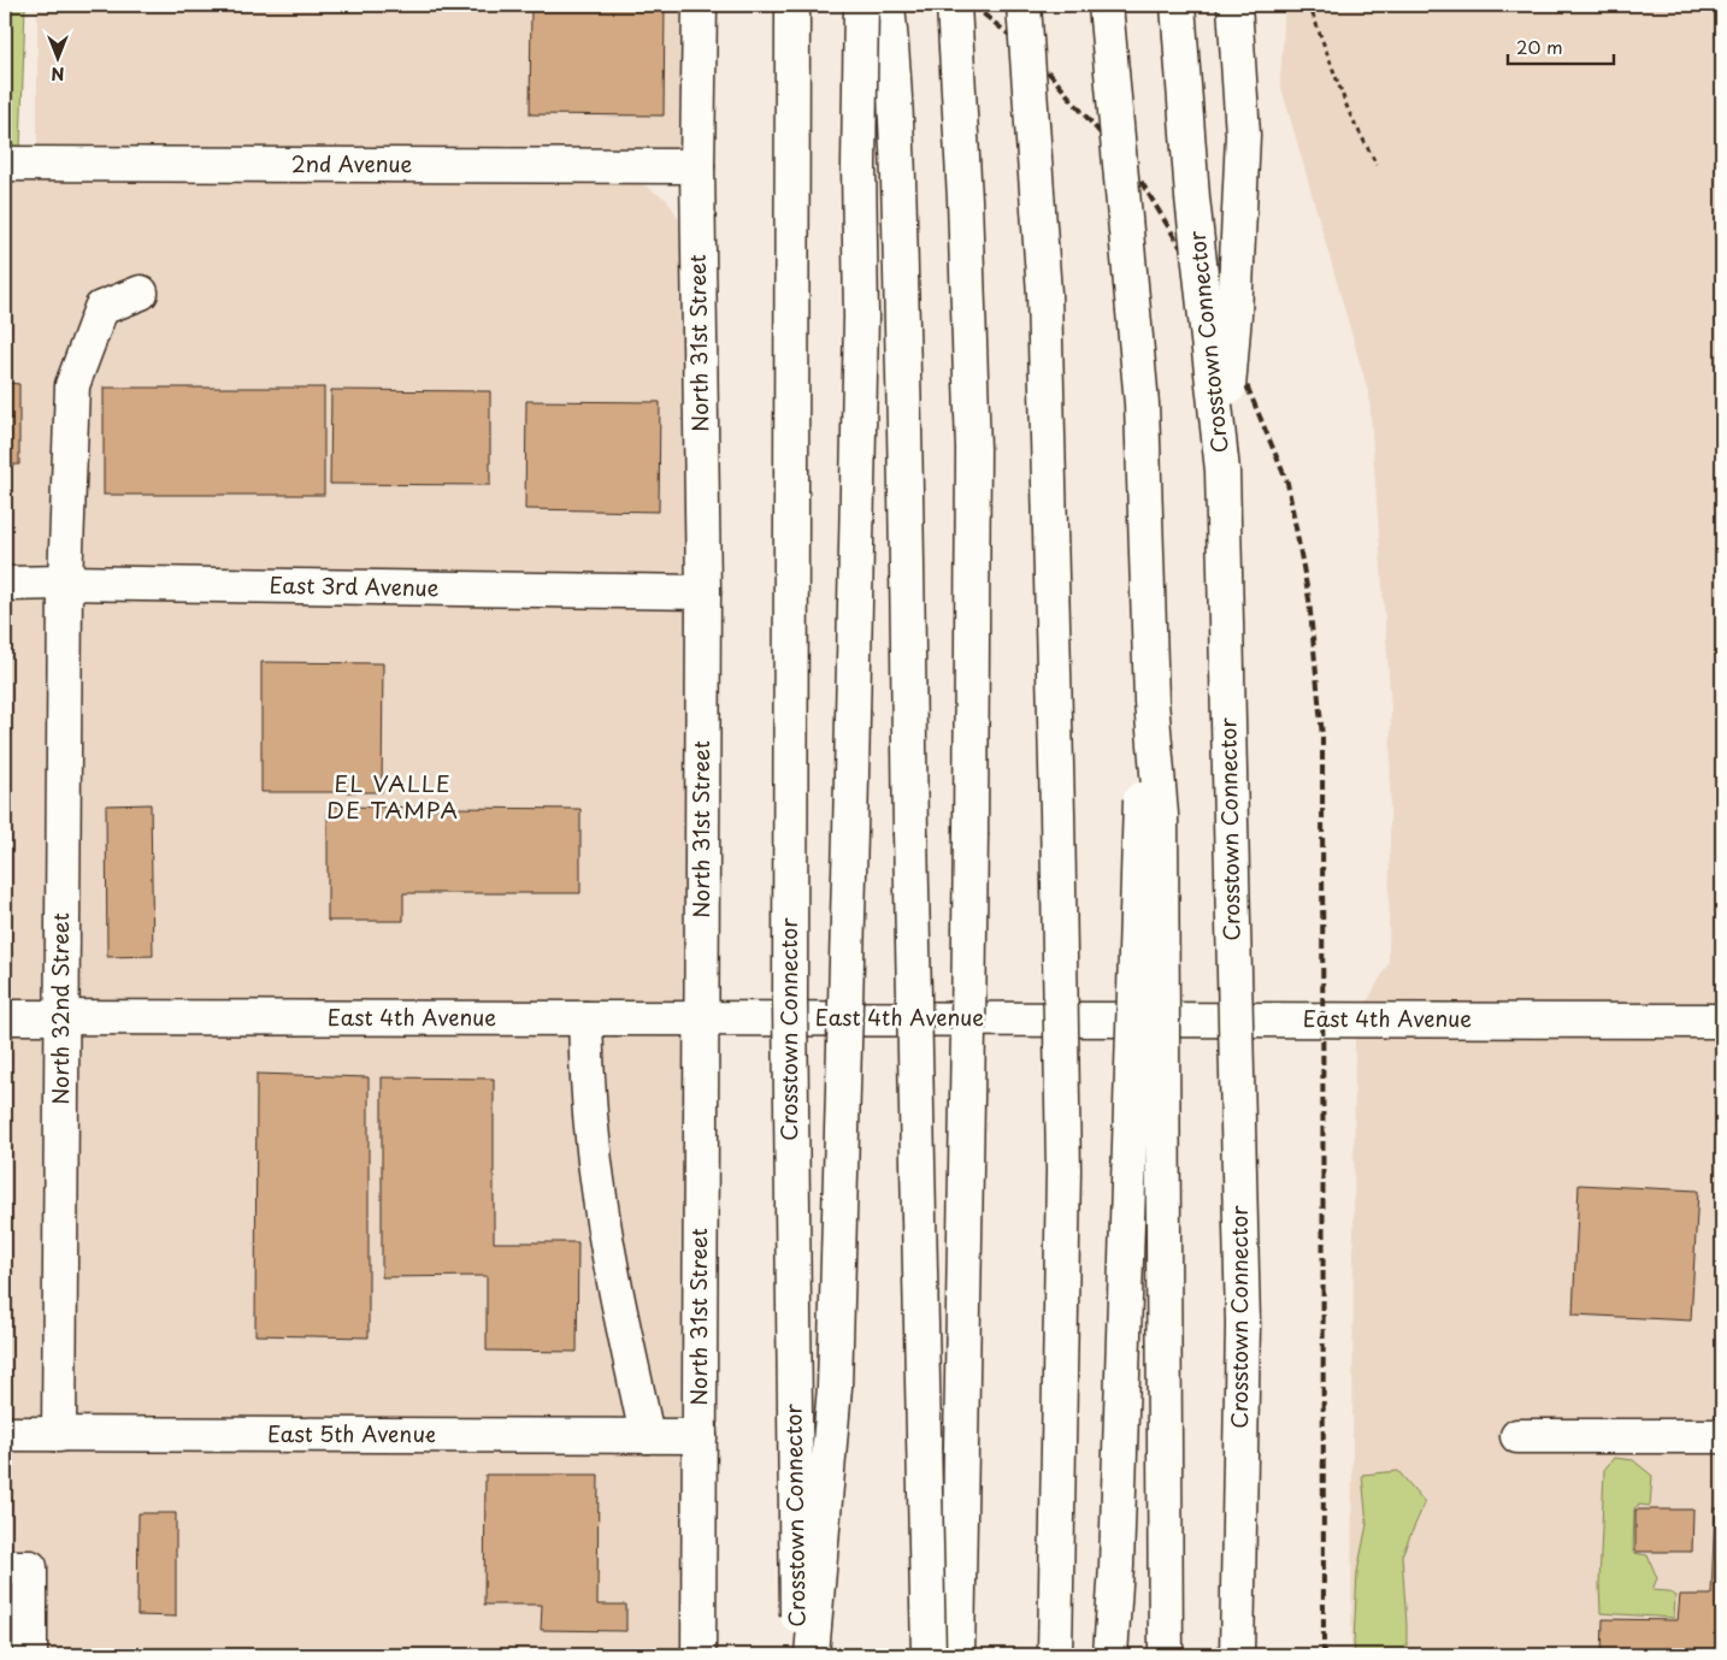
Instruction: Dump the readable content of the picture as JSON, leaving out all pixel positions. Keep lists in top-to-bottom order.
{
  "streets": {
    "main road": [
      "2nd Avenue",
      "Crosstown Connector",
      "North 31st Street",
      "East 3rd Avenue",
      "North 32nd Street",
      "East 4th Avenue",
      "East 5th Avenue"
    ]
  },
  "crossings": [
    ["2nd Avenue", "North 31st Street"],
    ["North 31st Street", "East 3rd Avenue"],
    ["North 31st Street", "East 4th Avenue"],
    ["North 31st Street", "East 5th Avenue"],
    ["East 3rd Avenue", "North 32nd Street"],
    ["North 32nd Street", "East 4th Avenue"],
    ["North 32nd Street", "East 5th Avenue"]
  ],
  "districts": ["EL VALLE DE TAMPA"],
  "scale_bar": "20 m",
  "north": "bottom"
}
